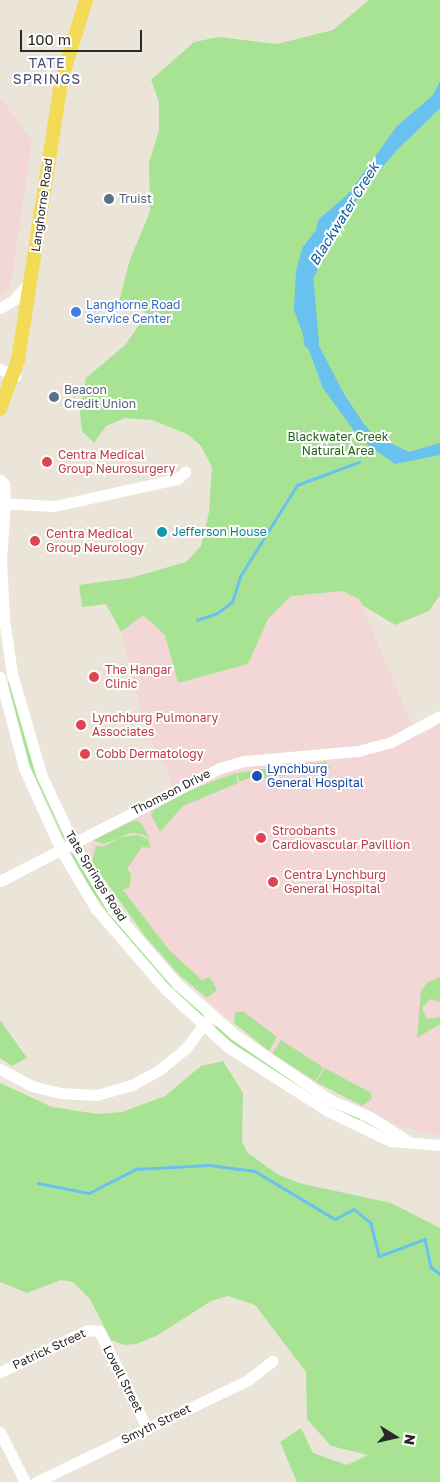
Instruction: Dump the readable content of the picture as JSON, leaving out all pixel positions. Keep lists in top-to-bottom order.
{
  "streets": {
    "main road": ["Langhorne Road"],
    "street": [
      "Thomson Drive",
      "Tate Springs Road",
      "Patrick Street",
      "Lovell Street",
      "Smyth Street"
    ]
  },
  "crossings": [
    ["Thomson Drive", "Tate Springs Road"],
    ["Patrick Street", "Lovell Street"],
    ["Lovell Street", "Smyth Street"]
  ],
  "districts": ["TATE SPRINGS"],
  "water": ["Blackwater Creek"],
  "parks": ["Blackwater Creek Natural Area"],
  "places": [
    "Truist",
    "Langhorne Road Service Center",
    "Beacon Credit Union",
    "Centra Medical Group Neurosurgery",
    "Jefferson House",
    "Centra Medical Group Neurology",
    "The Hangar Clinic",
    "Lynchburg Pulmonary Associates",
    "Cobb Dermatology",
    "Lynchburg General Hospital",
    "Stroobants Cardiovascular Pavillion",
    "Centra Lynchburg General Hospital"
  ],
  "scale_bar": "100 m",
  "north": "right"
}
